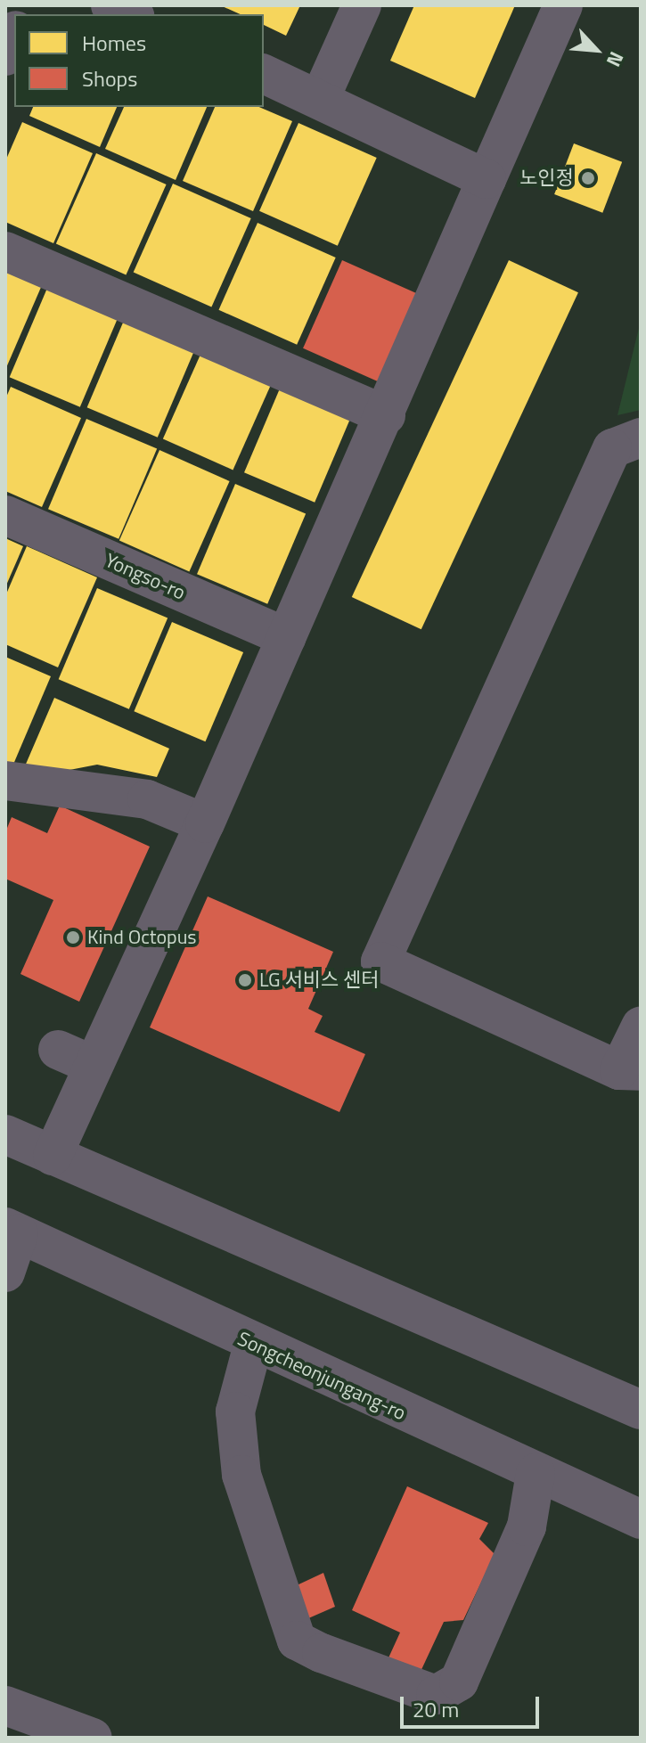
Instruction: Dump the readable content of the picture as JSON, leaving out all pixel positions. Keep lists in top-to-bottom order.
{
  "streets": {
    "street": ["Yongso-ro", "Songcheonjungang-ro"]
  },
  "places": ["노인정", "Kind Octopus", "LG 서비스 센터"],
  "legend": ["Homes", "Shops"],
  "scale_bar": "20 m",
  "north": "bottom right"
}
